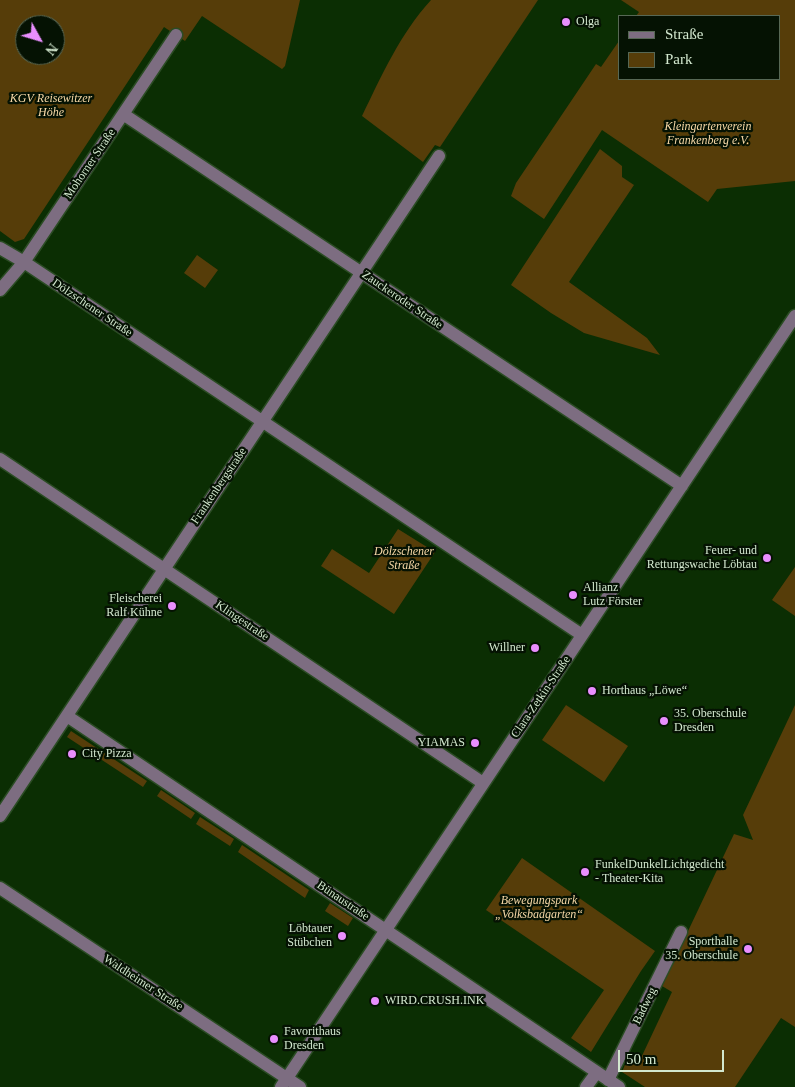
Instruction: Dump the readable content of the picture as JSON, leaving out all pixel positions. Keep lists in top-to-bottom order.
{
  "streets": {
    "street": [
      "Mohorner Straße",
      "Zauckeroder Straße",
      "Dölzschener Straße",
      "Frankenbergstraße",
      "Klingestraße",
      "Clara-Zetkin-Straße",
      "Bünaustraße",
      "Waldheimer Straße",
      "Badweg"
    ]
  },
  "crossings": [
    ["Mohorner Straße", "Zauckeroder Straße"],
    ["Mohorner Straße", "Dölzschener Straße"],
    ["Zauckeroder Straße", "Frankenbergstraße"],
    ["Zauckeroder Straße", "Clara-Zetkin-Straße"],
    ["Dölzschener Straße", "Frankenbergstraße"],
    ["Dölzschener Straße", "Clara-Zetkin-Straße"],
    ["Frankenbergstraße", "Klingestraße"],
    ["Frankenbergstraße", "Bünaustraße"],
    ["Klingestraße", "Clara-Zetkin-Straße"],
    ["Clara-Zetkin-Straße", "Bünaustraße"],
    ["Clara-Zetkin-Straße", "Waldheimer Straße"],
    ["Bünaustraße", "Badweg"]
  ],
  "parks": [
    "KGV Reisewitzer Höhe",
    "Kleingartenverein Frankenberg e.V.",
    "Dölzschener Straße",
    "Bewegungspark „Volksbadgarten“"
  ],
  "places": [
    "Olga",
    "Feuer- und Rettungswache Löbtau",
    "Allianz Lutz Förster",
    "Fleischerei Ralf Kühne",
    "Willner",
    "Horthaus „Löwe“",
    "35. Oberschule Dresden",
    "YIAMAS",
    "City Pizza",
    "FunkelDunkelLichtgedicht - Theater-Kita",
    "Löbtauer Stübchen",
    "Sporthalle 35. Oberschule",
    "WIRD.CRUSH.INK",
    "Favorithaus Dresden"
  ],
  "legend": ["Straße", "Park"],
  "scale_bar": "50 m",
  "north": "bottom right"
}
